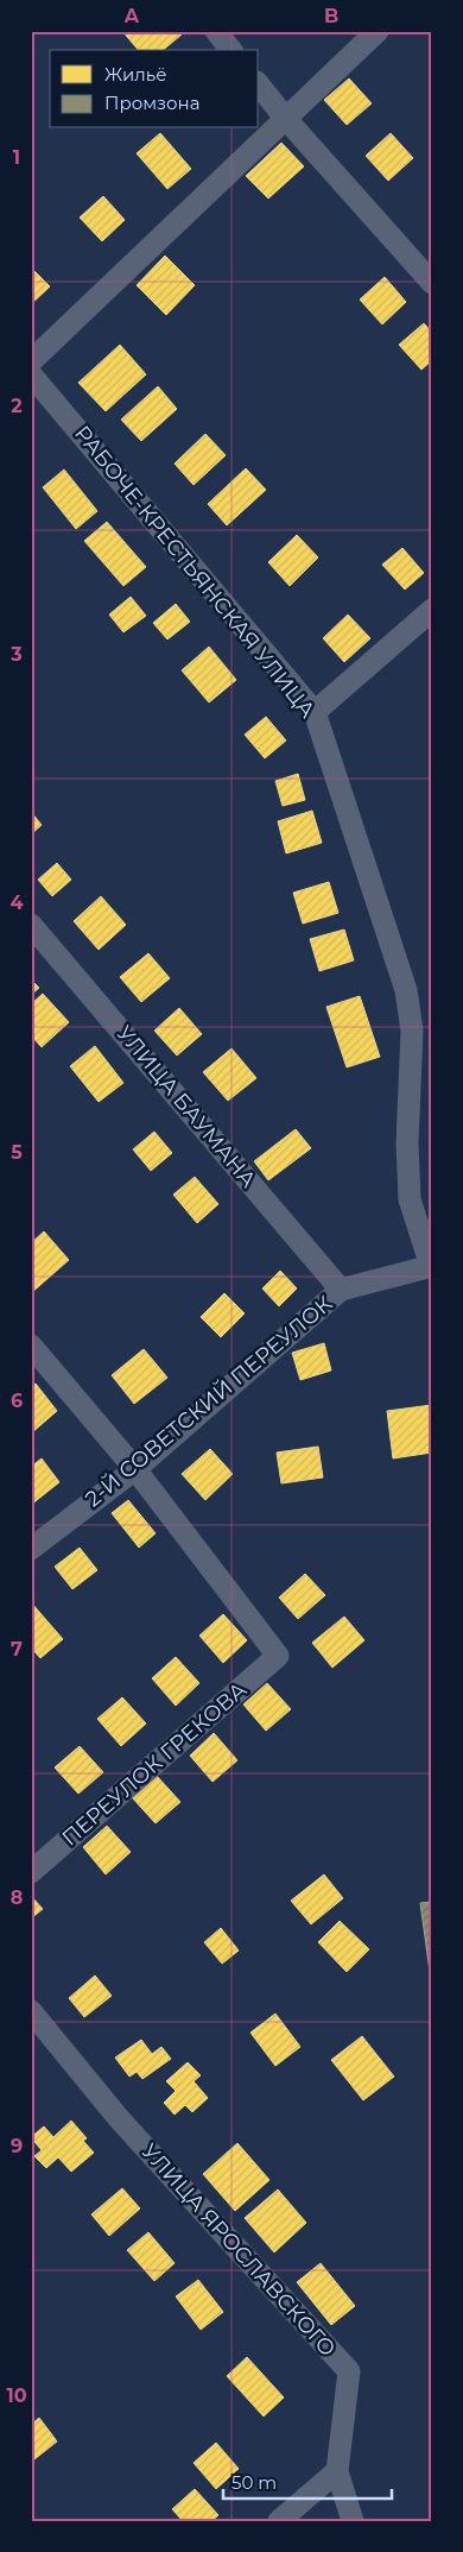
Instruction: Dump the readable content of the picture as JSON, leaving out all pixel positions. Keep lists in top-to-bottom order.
{
  "streets": {
    "street": [
      "РАБОЧЕ-КРЕСТЬЯНСКАЯ УЛИЦА",
      "УЛИЦА БАУМАНА",
      "2-Й СОВЕТСКИЙ ПЕРЕУЛОК",
      "ПЕРЕУЛОК ГРЕКОВА",
      "УЛИЦА ЯРОСЛАВСКОГО"
    ]
  },
  "crossings": [
    ["РАБОЧЕ-КРЕСТЬЯНСКАЯ УЛИЦА", "2-Й СОВЕТСКИЙ ПЕРЕУЛОК"],
    ["УЛИЦА БАУМАНА", "2-Й СОВЕТСКИЙ ПЕРЕУЛОК"],
    ["2-Й СОВЕТСКИЙ ПЕРЕУЛОК", "ПЕРЕУЛОК ГРЕКОВА"]
  ],
  "legend": ["Жильё", "Промзона"],
  "scale_bar": "50 m",
  "grid": {
    "columns": ["A", "B"],
    "rows": [
      "1",
      "2",
      "3",
      "4",
      "5",
      "6",
      "7",
      "8",
      "9",
      "10"
    ]
  }
}
